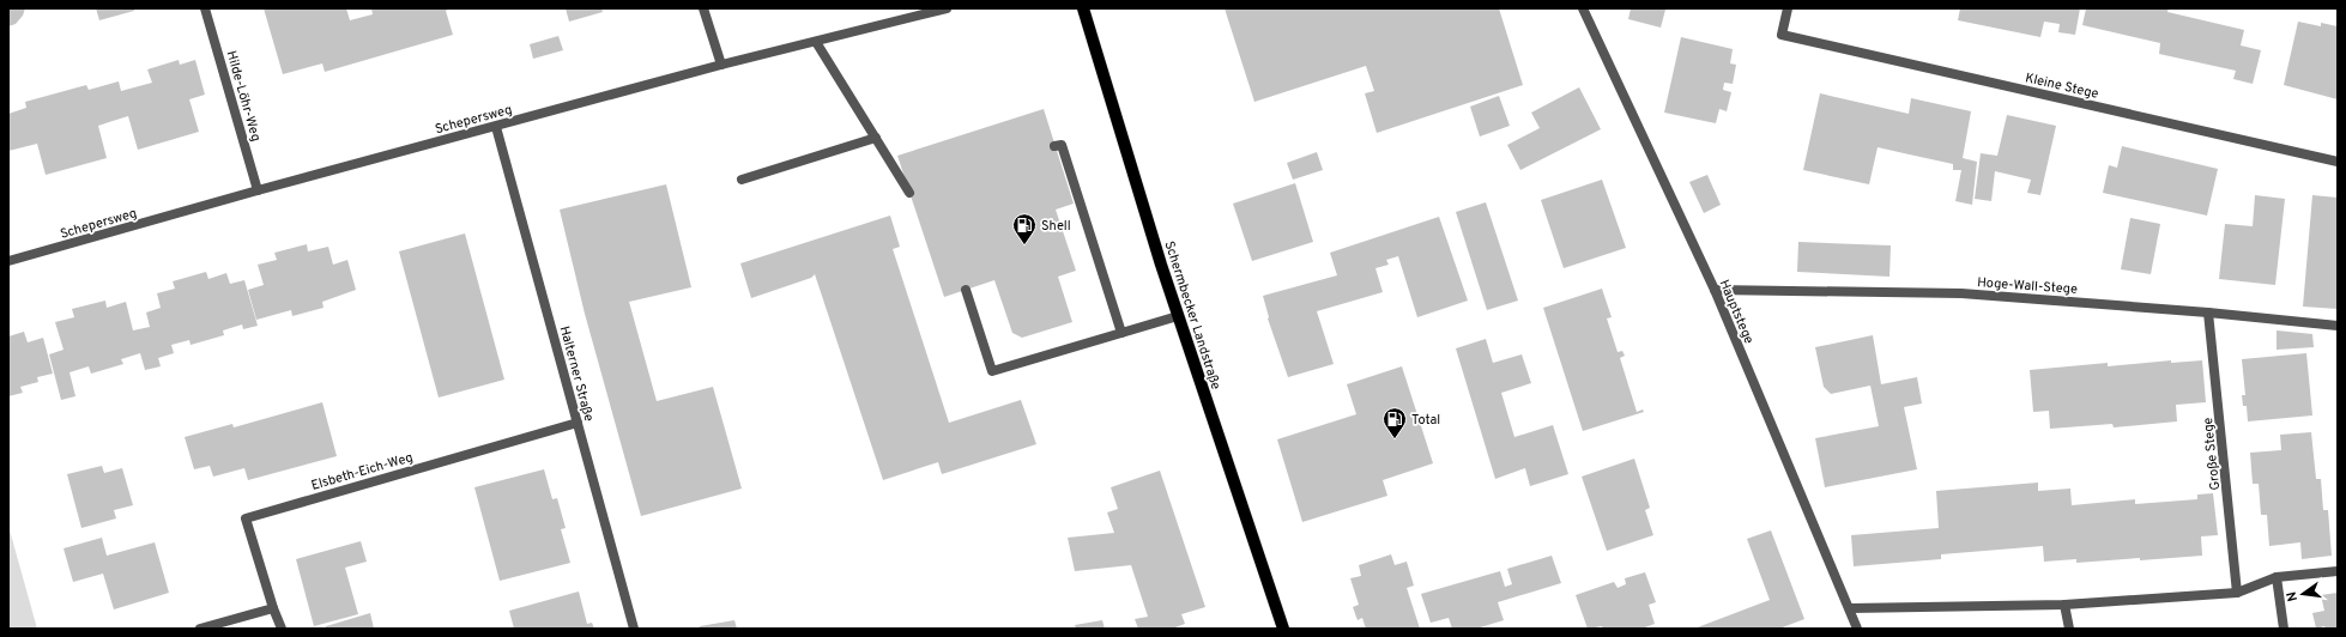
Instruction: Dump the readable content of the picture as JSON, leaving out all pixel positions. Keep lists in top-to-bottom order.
{
  "streets": {
    "main road": ["Schermbecker Landstraße"],
    "street": [
      "Kleine Stege",
      "Hilde-Löhr-Weg",
      "Schepersweg",
      "Hoge-Wall-Stege",
      "Hauptstege",
      "Halterner Straße",
      "Große Stege",
      "Elsbeth-Eich-Weg"
    ]
  },
  "crossings": [
    ["Hilde-Löhr-Weg", "Schepersweg"],
    ["Schepersweg", "Halterner Straße"],
    ["Hoge-Wall-Stege", "Hauptstege"],
    ["Hoge-Wall-Stege", "Große Stege"],
    ["Halterner Straße", "Elsbeth-Eich-Weg"]
  ],
  "places": {
    "fuel station": ["Shell", "Total"]
  },
  "north": "left"
}
